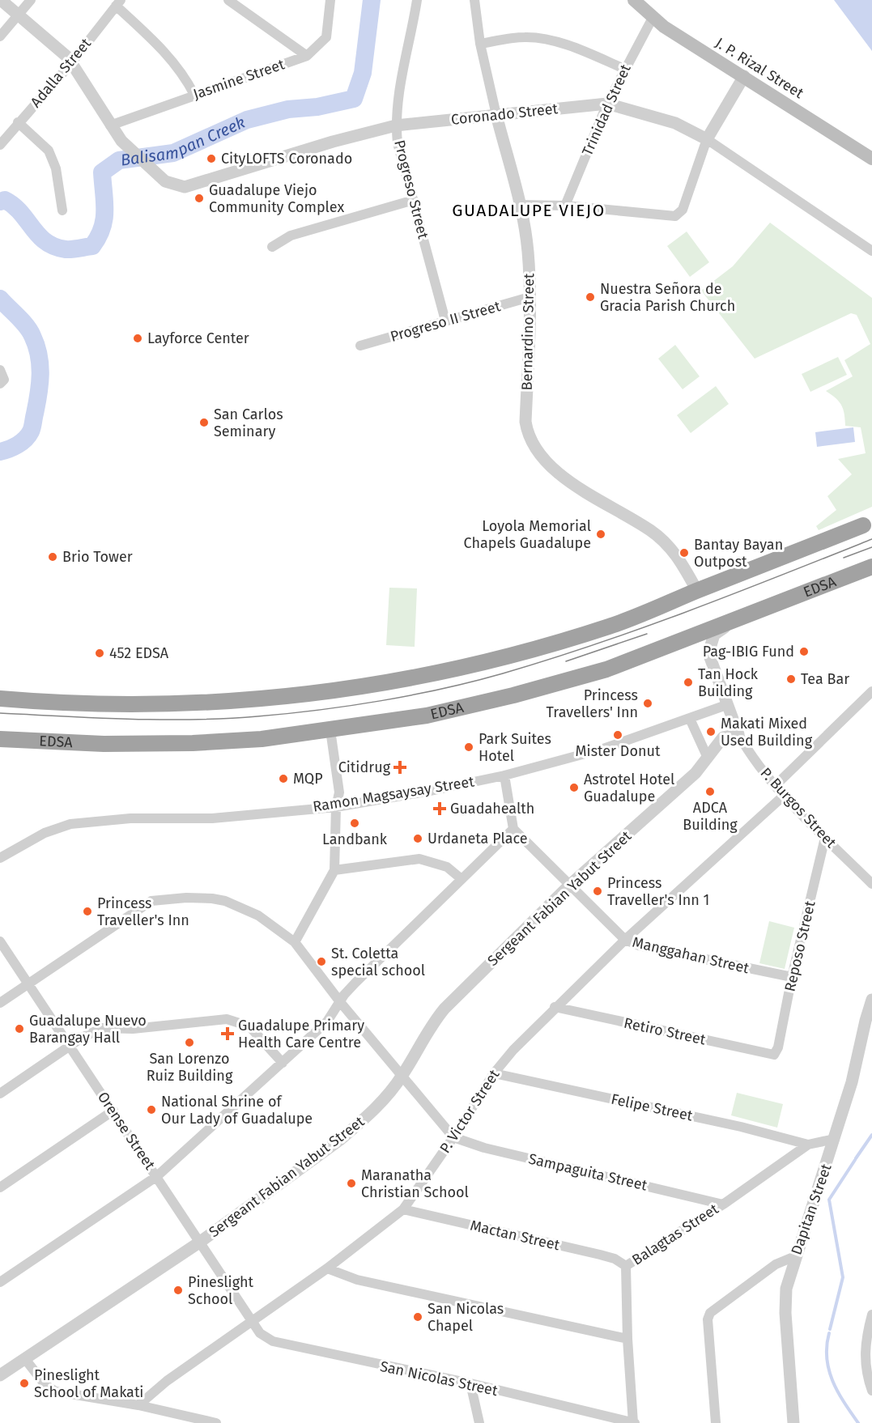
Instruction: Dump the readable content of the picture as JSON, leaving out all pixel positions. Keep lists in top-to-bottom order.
{
  "streets": {
    "highway": ["EDSA"],
    "main road": ["J. P. Rizal Street"],
    "street": [
      "Adalla Street",
      "Jasmine Street",
      "Trinidad Street",
      "Coronado Street",
      "Progreso Street",
      "Progreso II Street",
      "Bernardino Street",
      "Ramon Magsaysay Street",
      "P. Burgos Street",
      "Sergeant Fabian Yabut Street",
      "Reposo Street",
      "Manggahan Street",
      "Retiro Street",
      "Felipe Street",
      "P. Victor Street",
      "Orense Street",
      "Sampaguita Street",
      "Dapitan Street",
      "Balagtas Street",
      "Mactan Street",
      "San Nicolas Street"
    ]
  },
  "crossings": [
    ["J. P. Rizal Street", "Trinidad Street"],
    ["Adalla Street", "Coronado Street"],
    ["Jasmine Street", "Coronado Street"],
    ["Trinidad Street", "Coronado Street"],
    ["Coronado Street", "Progreso Street"],
    ["Coronado Street", "Bernardino Street"],
    ["Progreso Street", "Progreso II Street"],
    ["Progreso II Street", "Bernardino Street"],
    ["EDSA", "P. Burgos Street"],
    ["Ramon Magsaysay Street", "P. Burgos Street"],
    ["P. Burgos Street", "Sergeant Fabian Yabut Street"],
    ["P. Burgos Street", "Reposo Street"],
    ["P. Burgos Street", "P. Victor Street"],
    ["Sergeant Fabian Yabut Street", "Manggahan Street"],
    ["Sergeant Fabian Yabut Street", "Orense Street"],
    ["Reposo Street", "Manggahan Street"],
    ["Reposo Street", "Retiro Street"],
    ["Manggahan Street", "P. Victor Street"],
    ["Retiro Street", "P. Victor Street"],
    ["Felipe Street", "P. Victor Street"],
    ["Felipe Street", "Balagtas Street"],
    ["P. Victor Street", "Orense Street"],
    ["P. Victor Street", "Sampaguita Street"],
    ["P. Victor Street", "Mactan Street"],
    ["P. Victor Street", "San Nicolas Street"],
    ["Orense Street", "San Nicolas Street"],
    ["Sampaguita Street", "Balagtas Street"],
    ["Dapitan Street", "Balagtas Street"],
    ["Balagtas Street", "Mactan Street"],
    ["Balagtas Street", "San Nicolas Street"]
  ],
  "districts": ["GUADALUPE VIEJO"],
  "water": ["Balisampan Creek"],
  "places": {
    "other": [
      "CityLOFTS Coronado",
      "Guadalupe Viejo Community Complex",
      "Nuestra Señora de Gracia Parish Church",
      "Layforce Center",
      "San Carlos Seminary",
      "Loyola Memorial Chapels Guadalupe",
      "Bantay Bayan Outpost",
      "Brio Tower",
      "Pag-IBIG Fund",
      "452 EDSA",
      "Tea Bar",
      "Tan Hock Building",
      "Princess Travellers' Inn",
      "Makati Mixed Used Building",
      "Mister Donut",
      "Park Suites Hotel",
      "MQP",
      "Astrotel Hotel Guadalupe",
      "ADCA Building",
      "Landbank",
      "Urdaneta Place",
      "Princess Traveller's Inn 1",
      "Princess Traveller's Inn",
      "St. Coletta special school",
      "Guadalupe Nuevo Barangay Hall",
      "San Lorenzo Ruiz Building",
      "National Shrine of Our Lady of Guadalupe",
      "Maranatha Christian School",
      "Pineslight School",
      "San Nicolas Chapel",
      "Pineslight School of Makati"
    ],
    "health": ["Citidrug", "Guadahealth", "Guadalupe Primary Health Care Centre"]
  }
}
